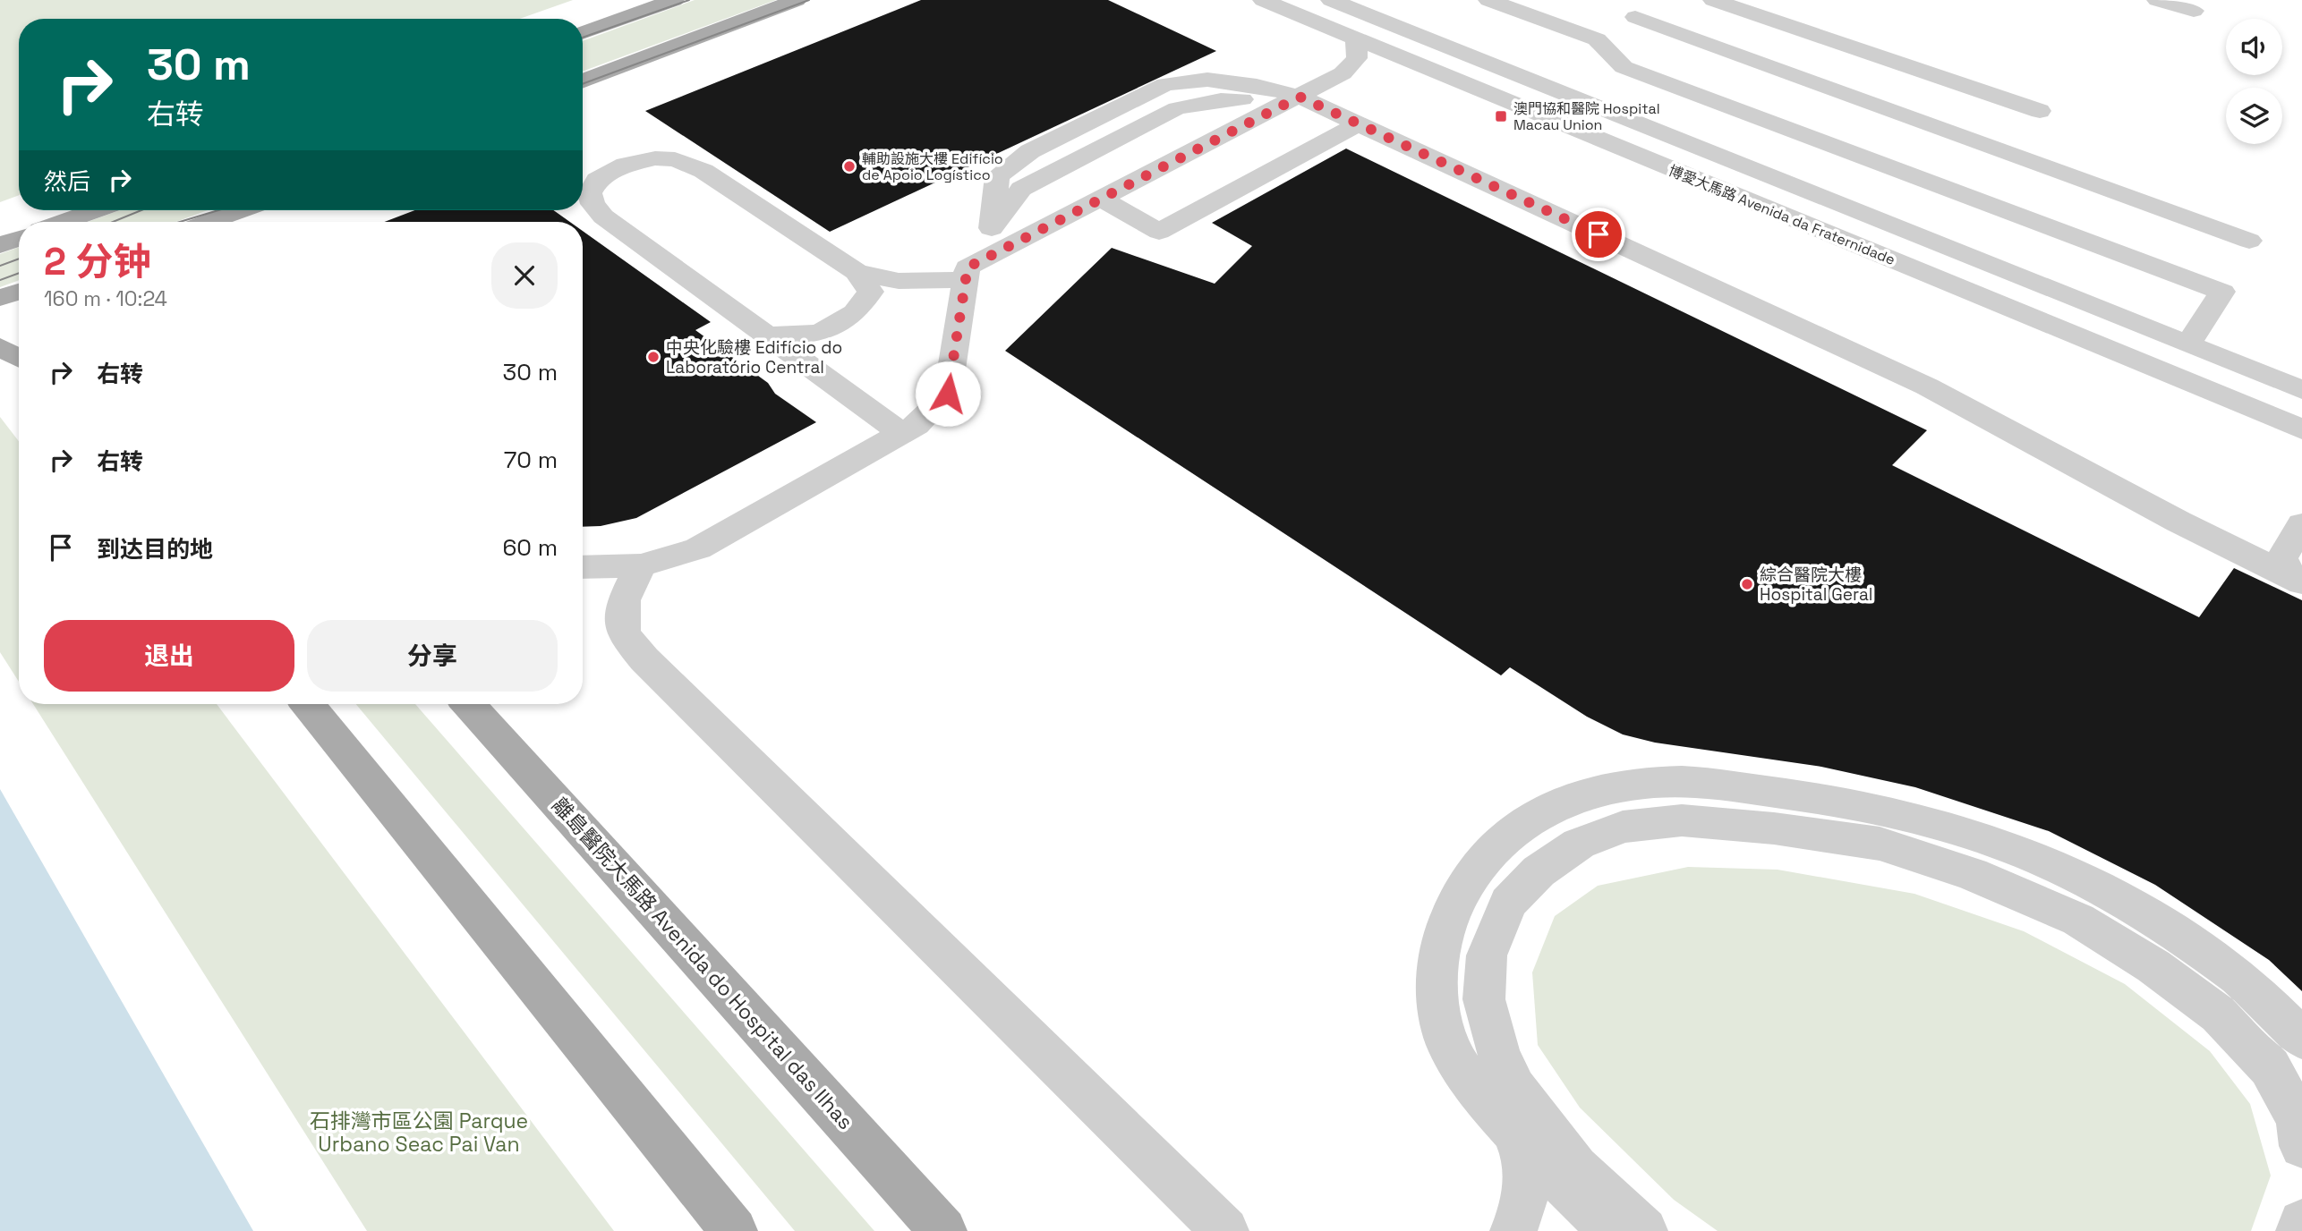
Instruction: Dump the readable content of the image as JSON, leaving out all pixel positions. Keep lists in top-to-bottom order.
{
  "streets": {
    "main road": ["離島醫院大馬路 Avenida do Hospital das Ilhas"],
    "street": ["博愛大馬路 Avenida da Fraternidade"]
  },
  "parks": ["石排灣市區公園 Parque Urbano Seac Pai Van"],
  "places": {
    "transit": ["澳門協和醫院 Hospital Macau Union"],
    "other": ["輔助設施大樓 Edifício de Apoio Logístico", "中央化驗樓 Edifício do Laboratório Central", "綜合醫院大樓 Hospital Geral"]
  },
  "page": {
    "turn": ["30 m", "右转"],
    "then": "然后",
    "heading": ["2 分钟", "160 m · 10:24"],
    "list": [
      {
        "name": "右转",
        "value": "30 m"
      },
      {
        "name": "右转",
        "value": "70 m"
      },
      {
        "name": "到达目的地",
        "value": "60 m"
      }
    ],
    "buttons": ["退出", "分享"]
  }
}
